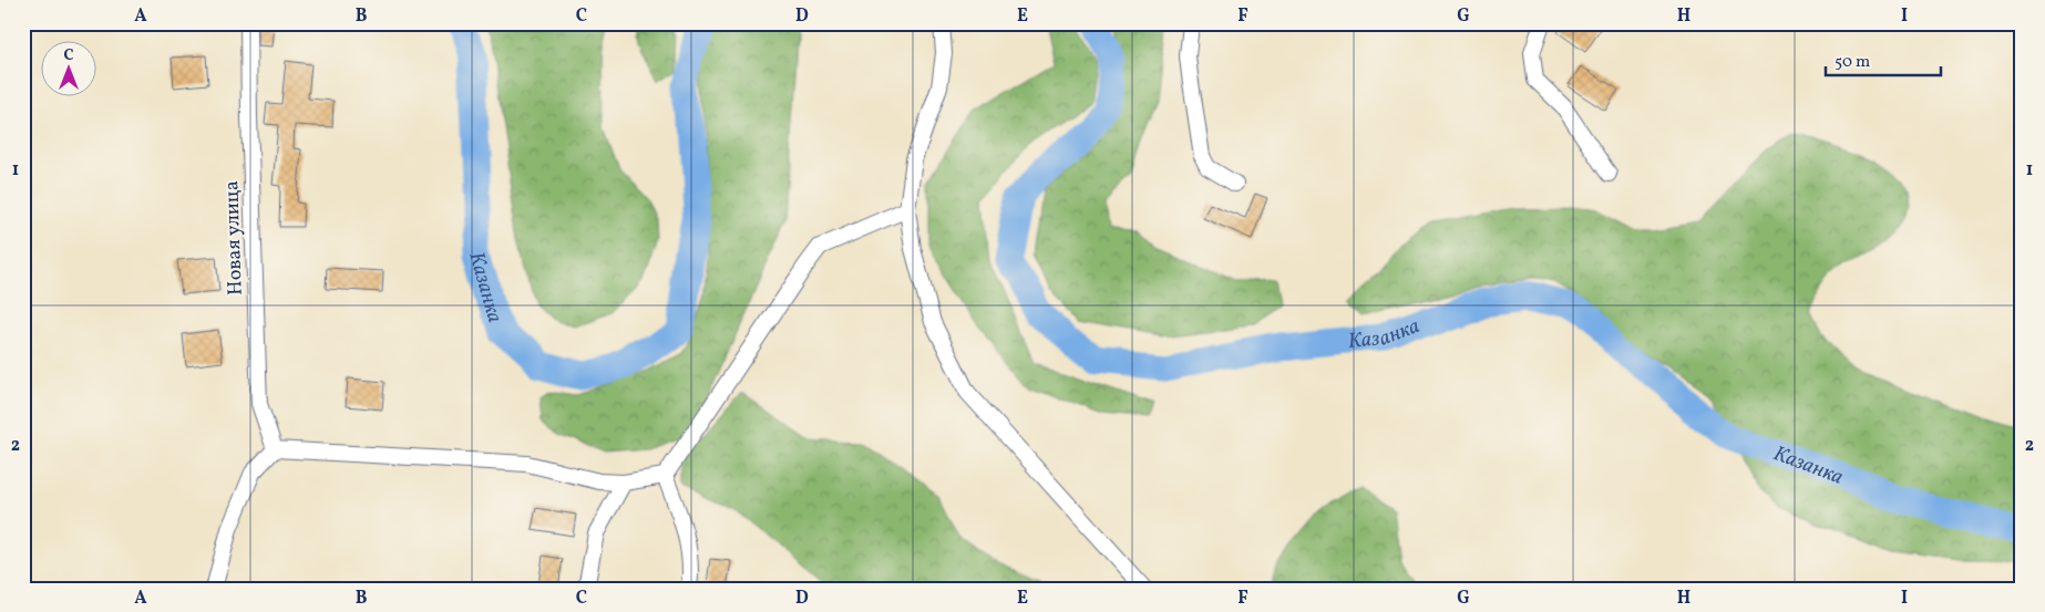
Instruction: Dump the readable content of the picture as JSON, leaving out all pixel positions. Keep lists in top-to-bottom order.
{
  "streets": {
    "street": ["Новая улица"]
  },
  "water": ["Казанка"],
  "scale_bar": "50 m",
  "north": "top",
  "grid": {
    "columns": [
      "A",
      "B",
      "C",
      "D",
      "E",
      "F",
      "G",
      "H",
      "I"
    ],
    "rows": ["1", "2"]
  }
}
